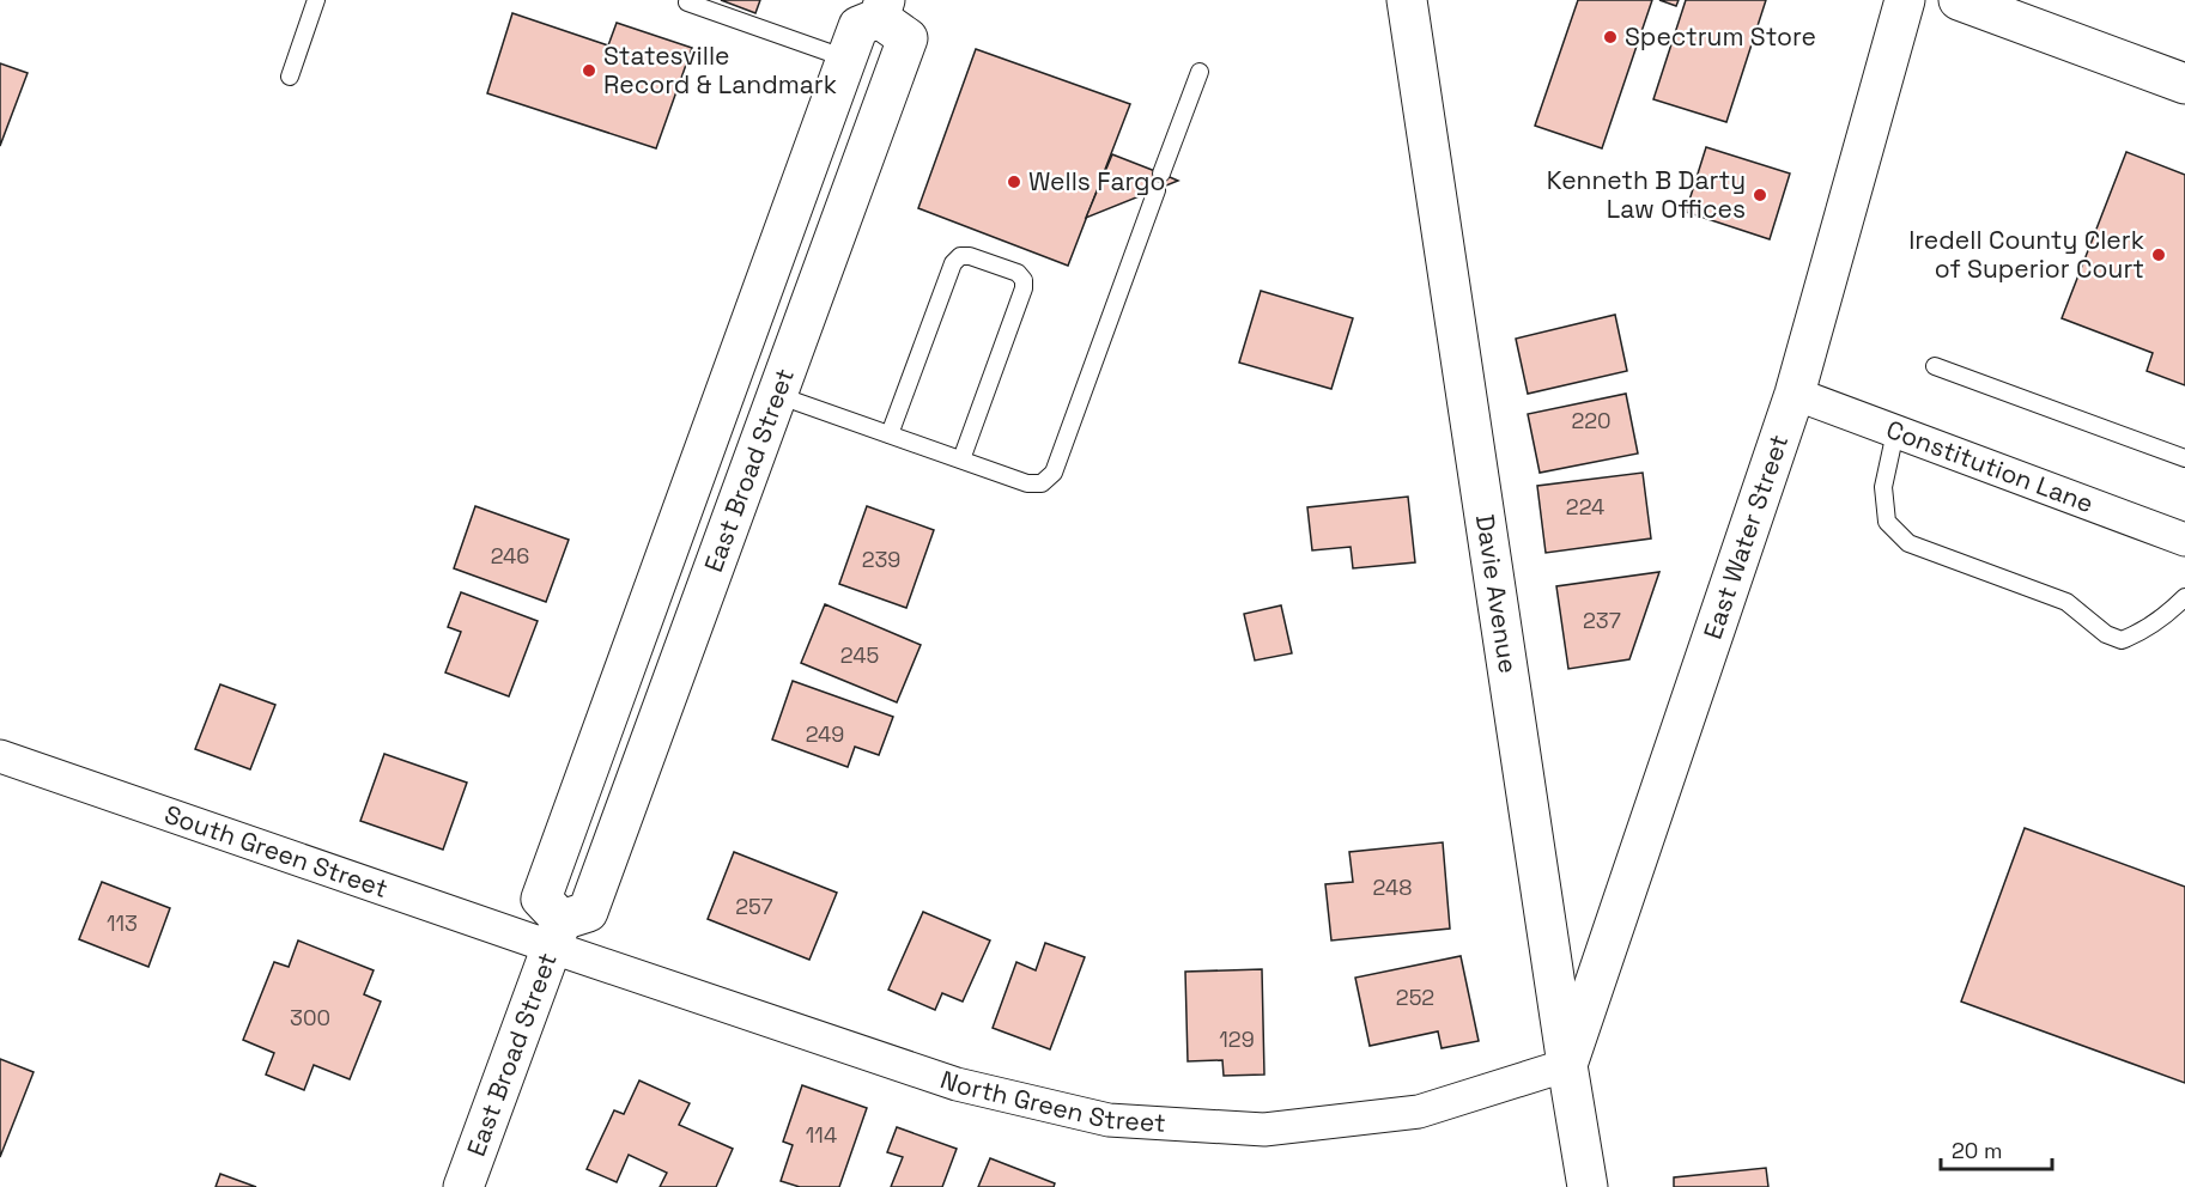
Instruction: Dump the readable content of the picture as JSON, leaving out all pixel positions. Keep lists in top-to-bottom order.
{
  "streets": {
    "main road": ["East Broad Street", "East Water Street", "Davie Avenue"],
    "street": ["Constitution Lane", "South Green Street", "North Green Street"]
  },
  "crossings": [
    ["Constitution Lane", "East Water Street"],
    ["East Broad Street", "South Green Street"],
    ["East Broad Street", "North Green Street"],
    ["East Water Street", "Davie Avenue"],
    ["East Water Street", "North Green Street"],
    ["Davie Avenue", "North Green Street"],
    ["South Green Street", "North Green Street"]
  ],
  "places": [
    "Spectrum Store",
    "Statesville Record & Landmark",
    "Wells Fargo",
    "Kenneth B Darty Law Offices",
    "Iredell County Clerk of Superior Court"
  ],
  "house_numbers": [
    "220",
    "224",
    "246",
    "239",
    "237",
    "245",
    "249",
    "248",
    "257",
    "113",
    "252",
    "300",
    "129",
    "114"
  ],
  "scale_bar": "20 m"
}
